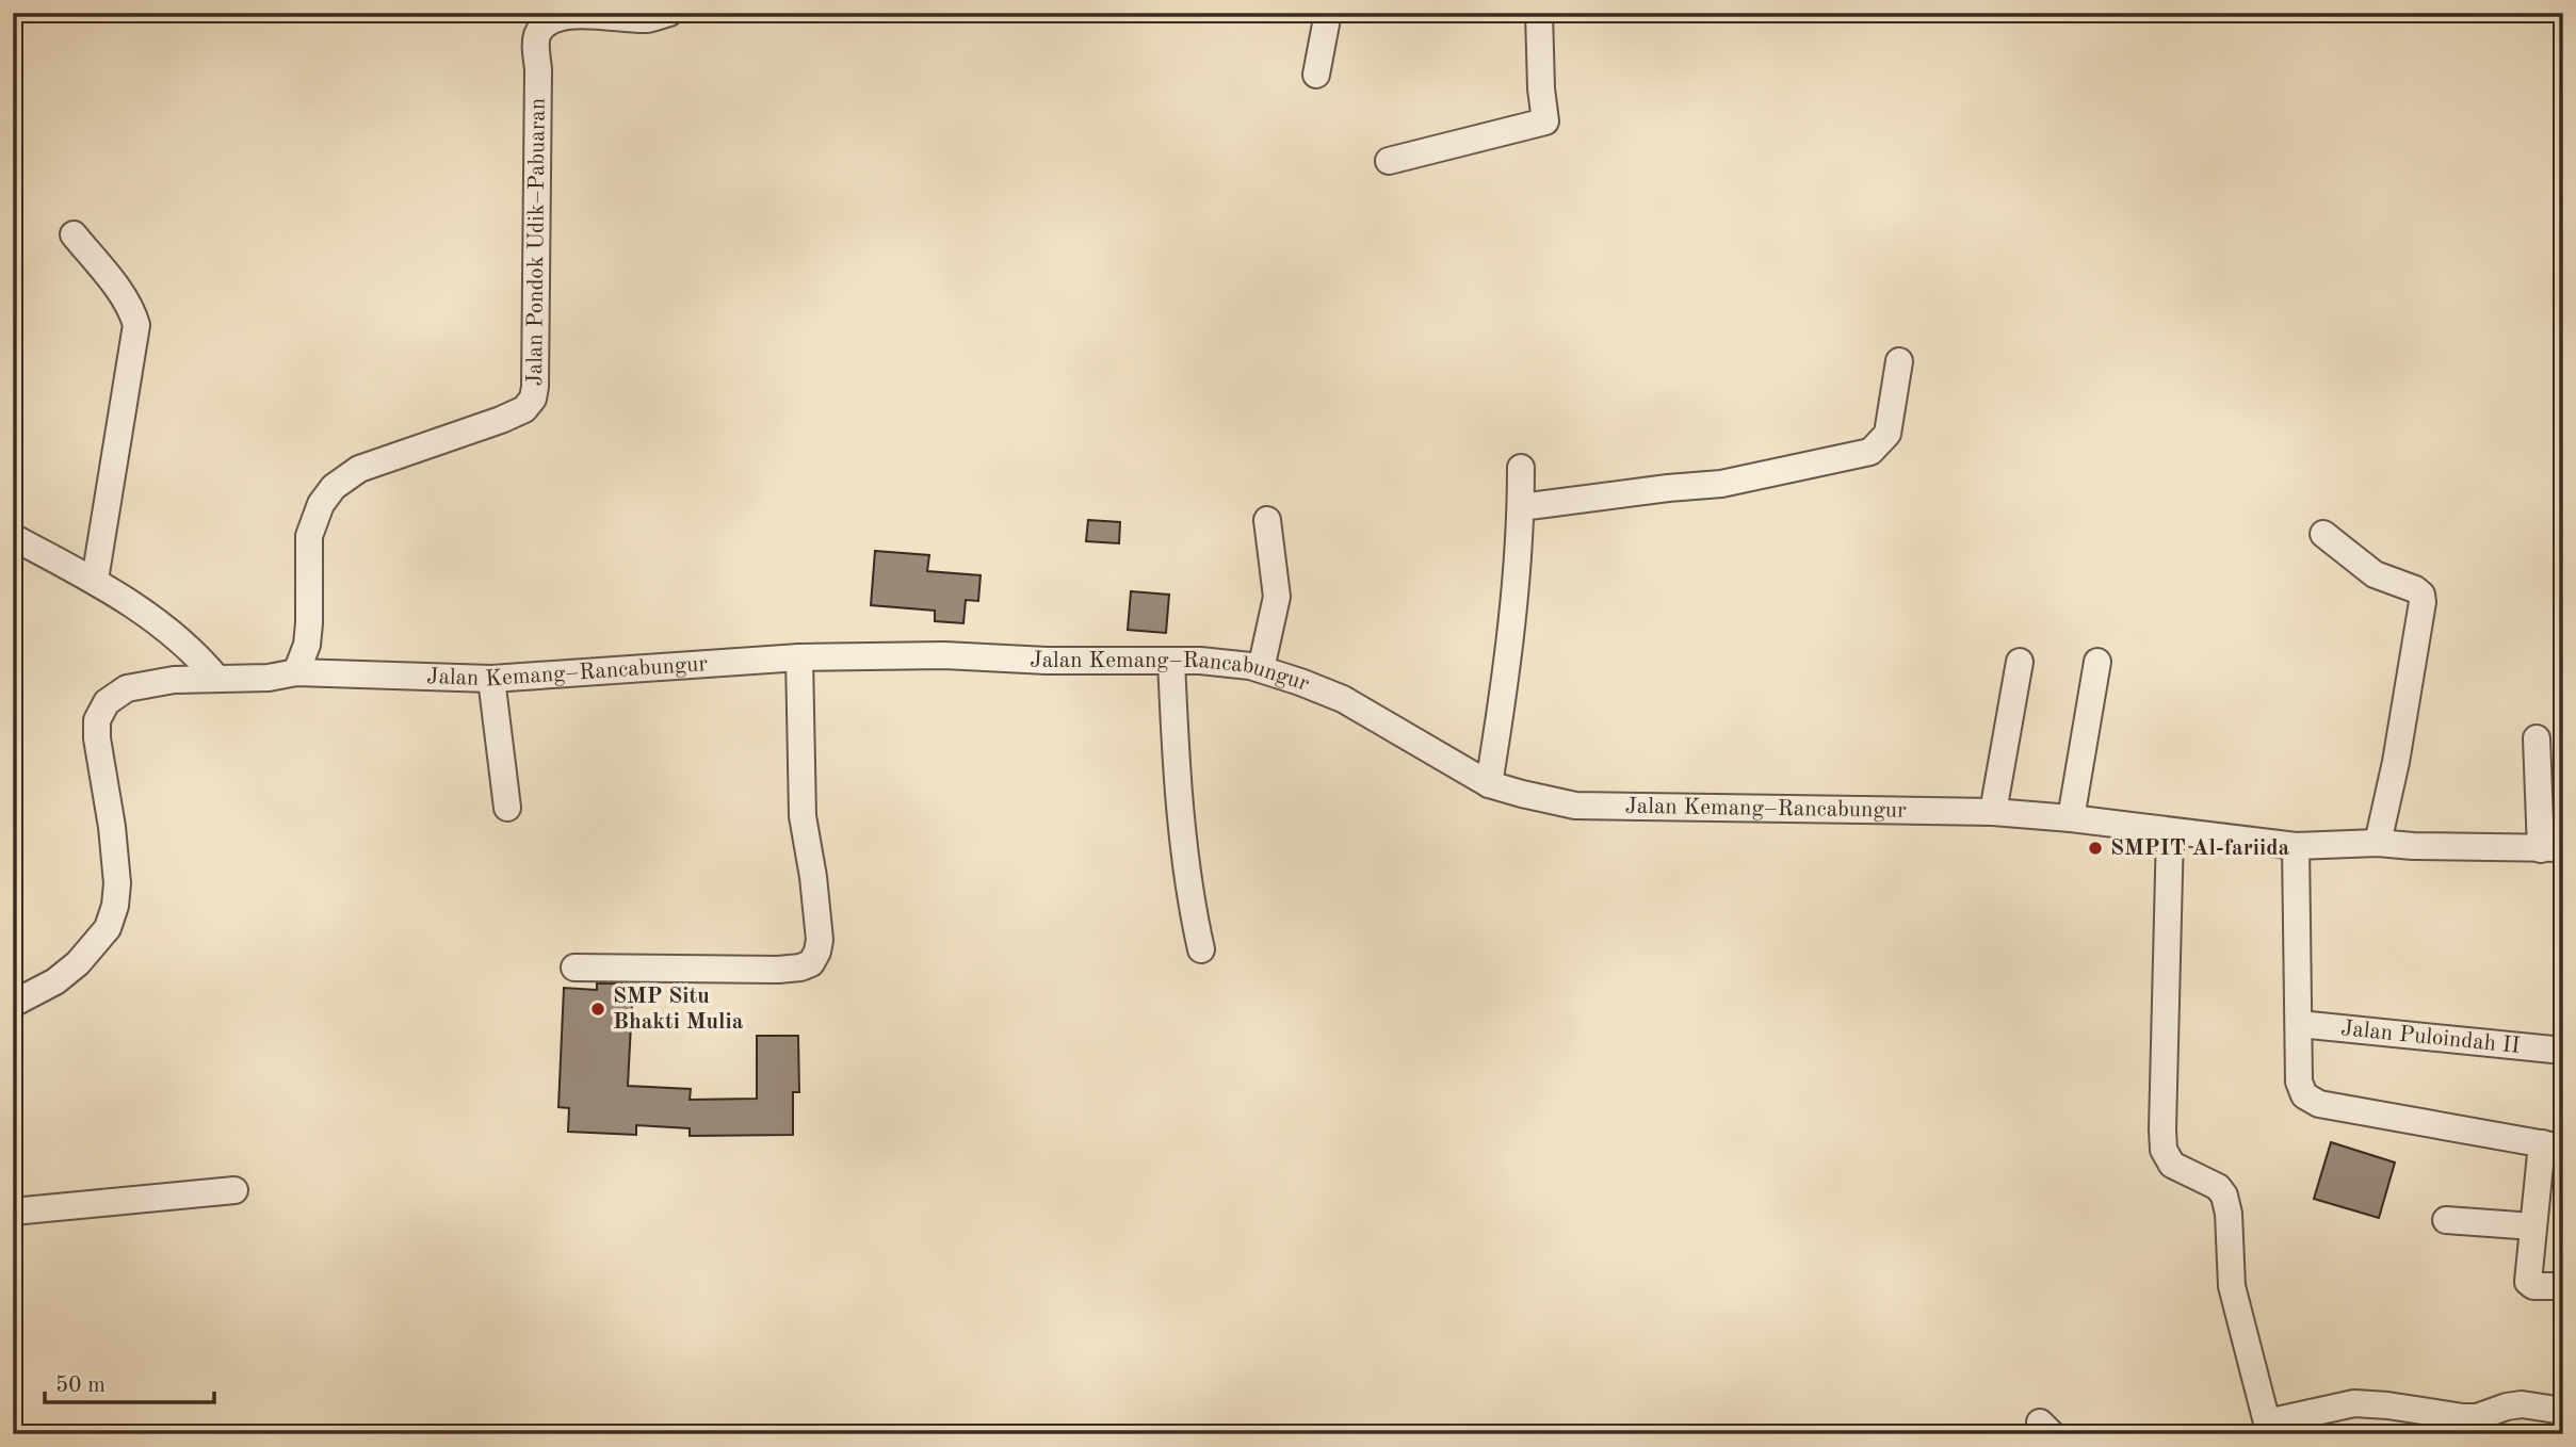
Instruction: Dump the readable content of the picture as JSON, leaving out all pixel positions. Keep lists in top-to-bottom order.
{
  "streets": {
    "street": ["Jalan Pondok Udik–Pabuaran", "Jalan Kemang–Rancabungur", "Jalan Puloindah II"]
  },
  "crossings": [
    ["Jalan Pondok Udik–Pabuaran", "Jalan Kemang–Rancabungur"]
  ],
  "places": ["SMPIT Al-fariida", "SMP Situ Bhakti Mulia"],
  "scale_bar": "50 m"
}
